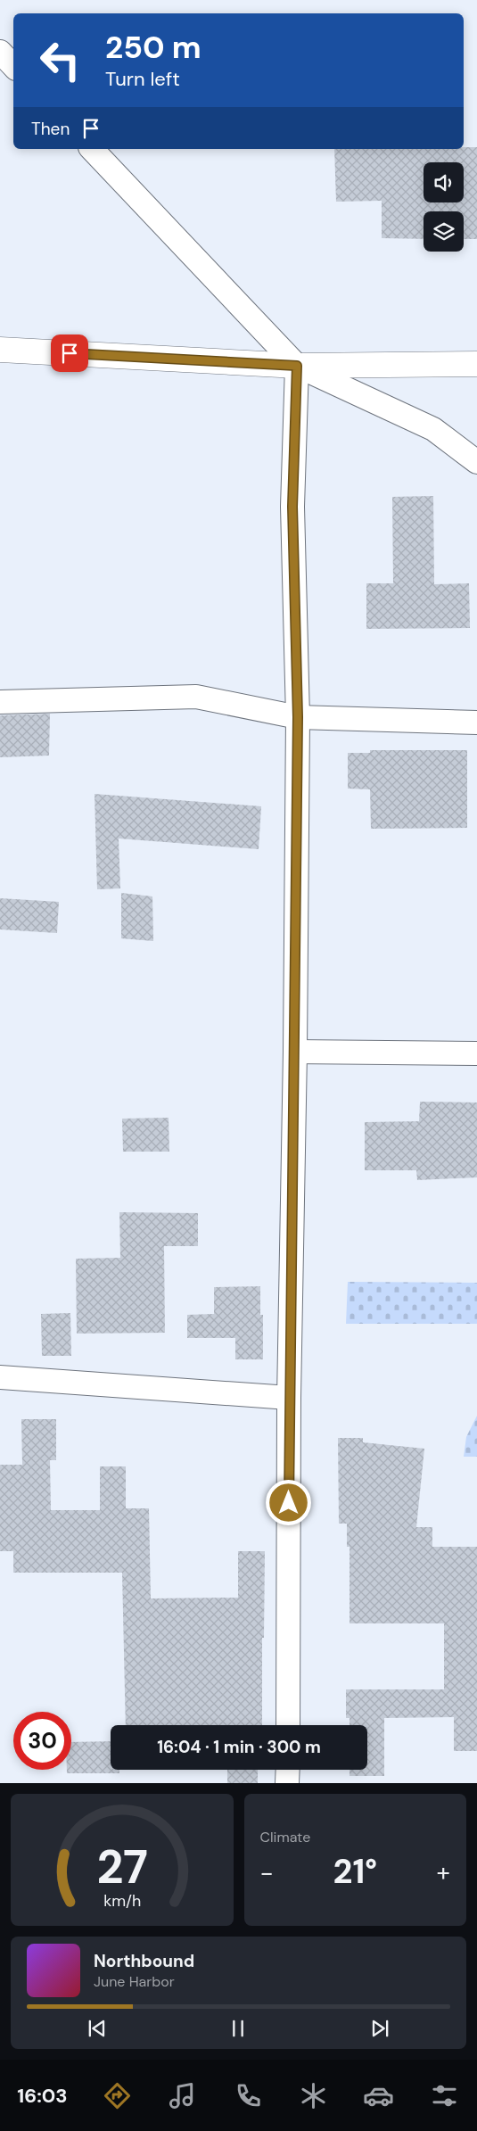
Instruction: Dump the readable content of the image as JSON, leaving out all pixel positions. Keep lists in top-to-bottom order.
{
  "page": {
    "turn": ["250 m", "Turn left"],
    "then": "Then",
    "limit": "30",
    "trip": "16:04 · 1 min · 300 m",
    "tile": "Climate",
    "heat": ["−", "21°", "+"],
    "song": ["Northbound", "June Harbor"],
    "tabs": "16:03",
    "gauge": ["27", "km/h"]
  }
}
